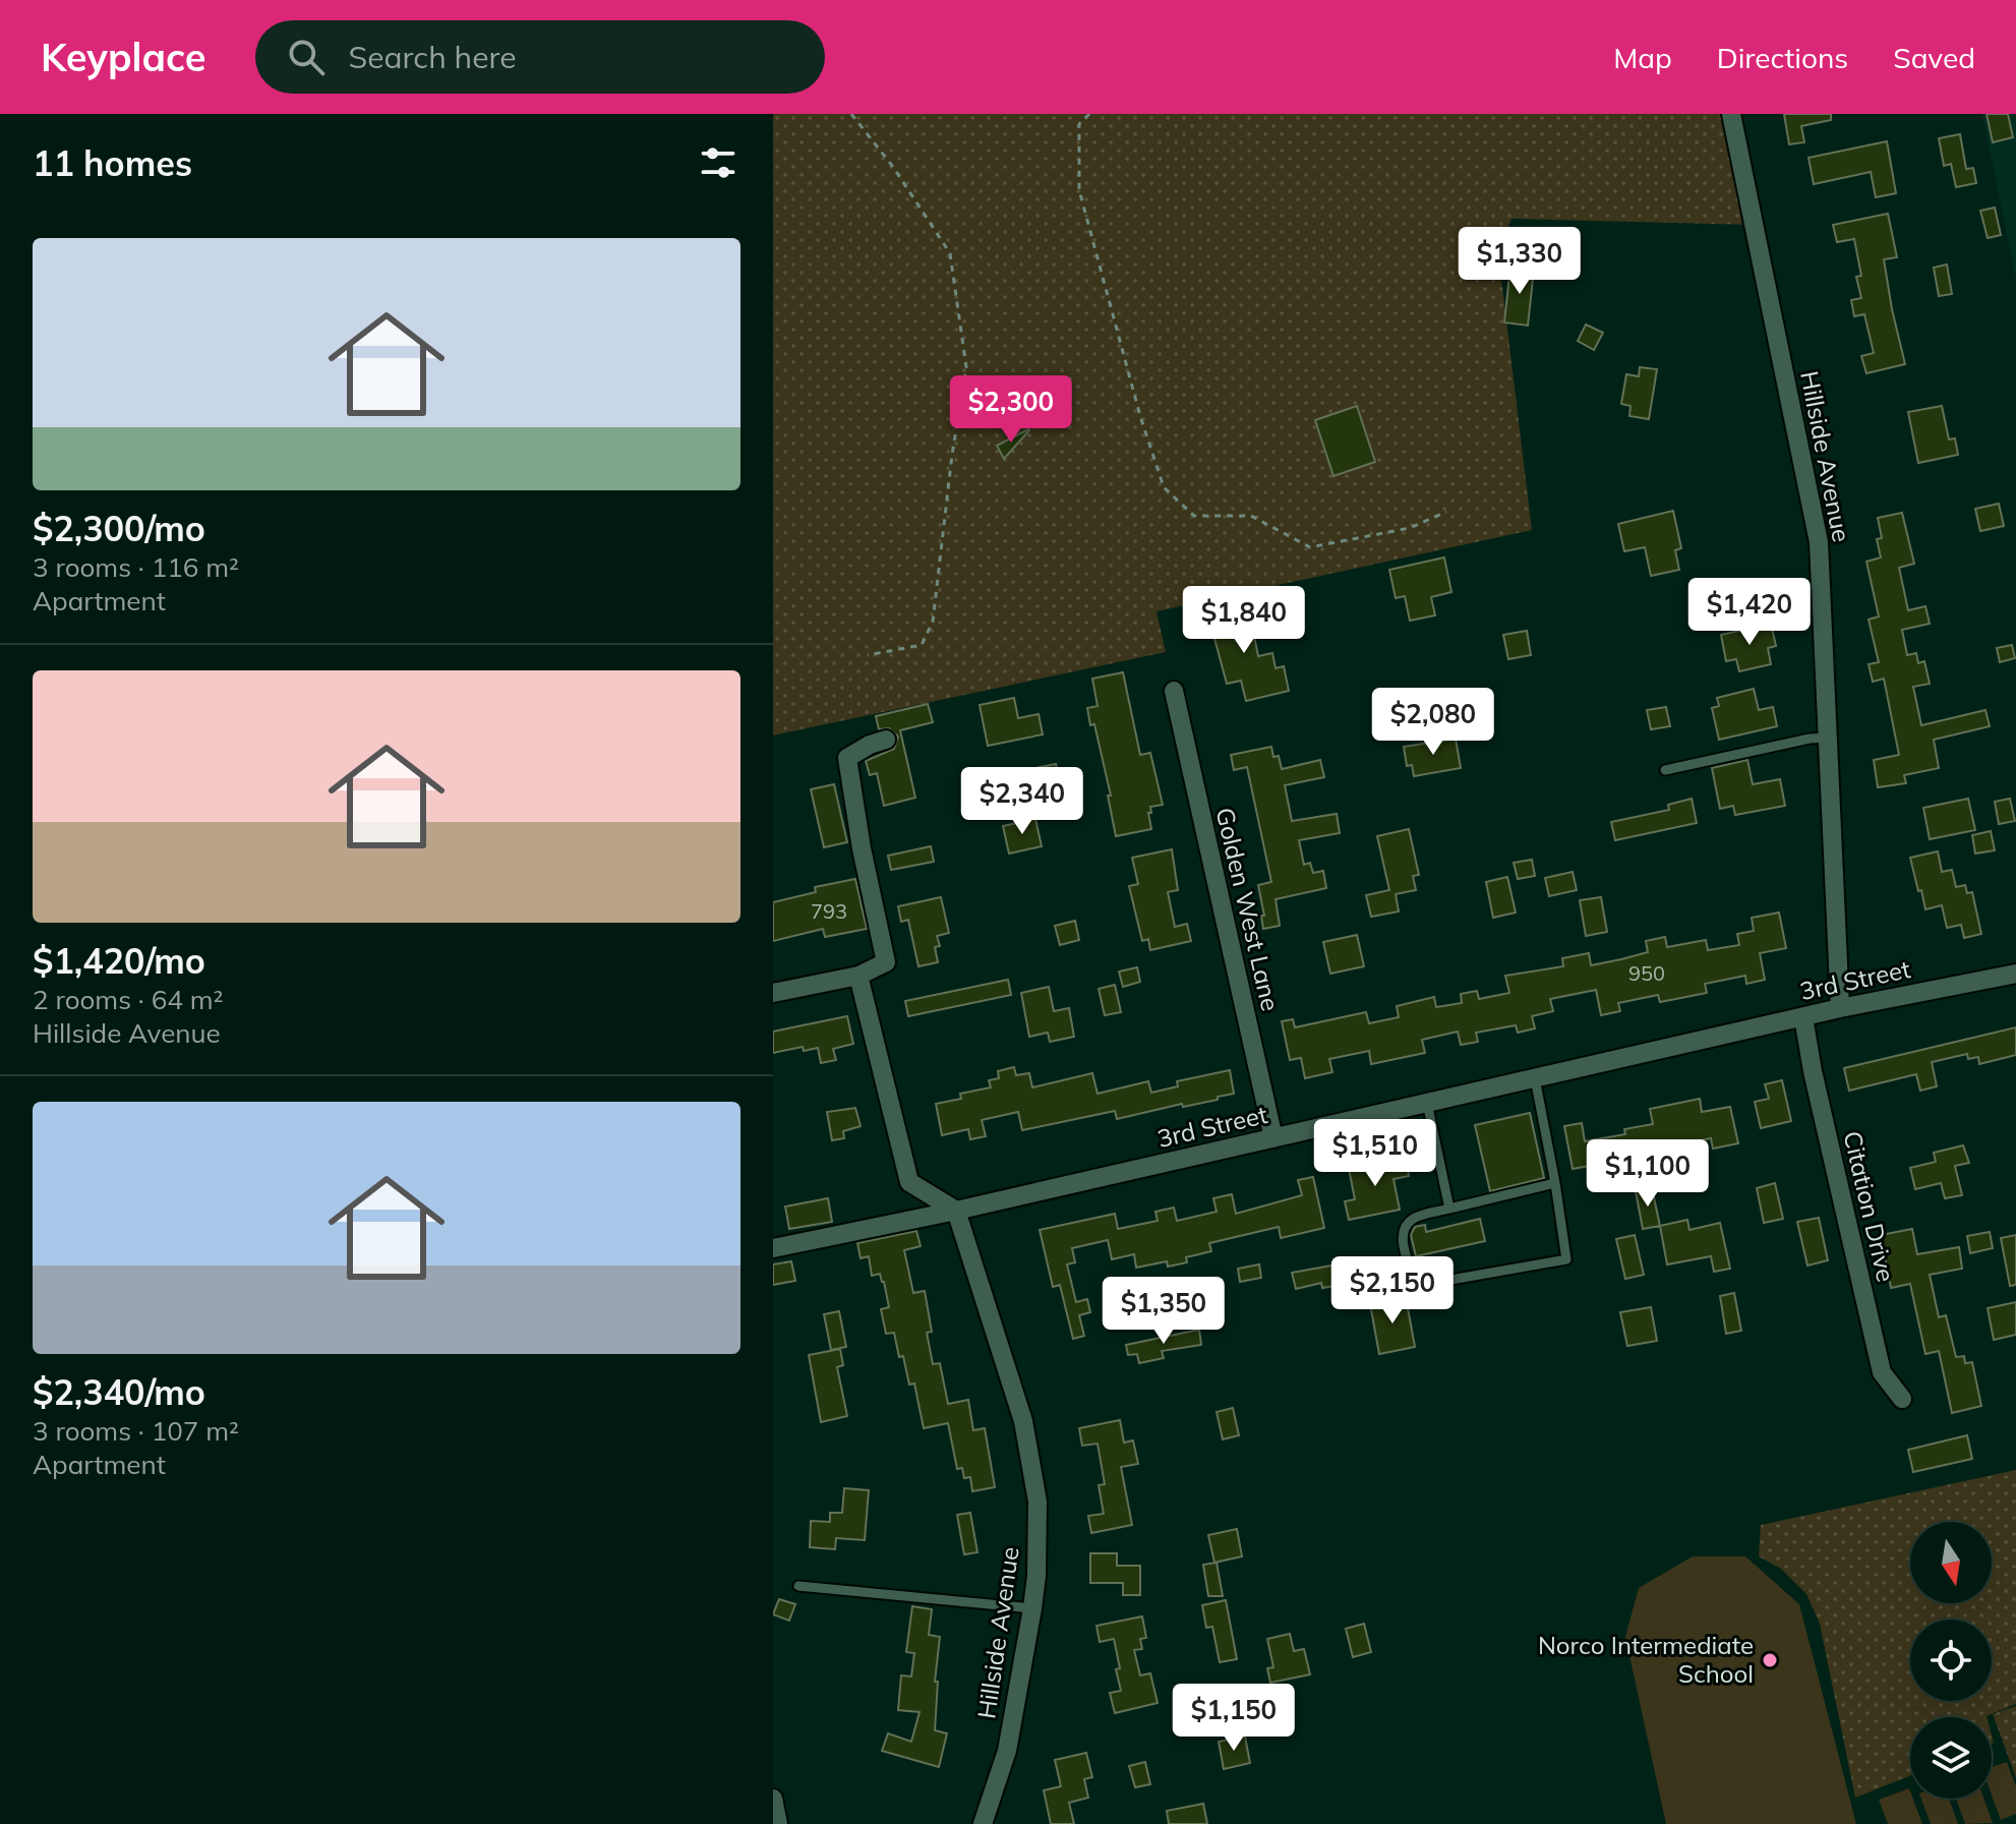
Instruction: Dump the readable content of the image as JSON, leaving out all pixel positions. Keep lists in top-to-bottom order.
{
  "streets": {
    "street": [
      "Hillside Avenue",
      "Golden West Lane",
      "3rd Street",
      "Citation Drive"
    ]
  },
  "crossings": [
    ["Hillside Avenue", "3rd Street"],
    ["Golden West Lane", "3rd Street"],
    ["3rd Street", "Citation Drive"]
  ],
  "places": ["Norco Intermediate School"],
  "house_numbers": ["793", "950"],
  "north": "bottom",
  "page": {
    "header": "Keyplace",
    "search": "Search here",
    "nav": ["Map", "Directions", "Saved"],
    "heading": "11 homes",
    "list": [
      {
        "name": "$2,300/mo",
        "note": "3 rooms · 116 m² · Apartment"
      },
      {
        "name": "$1,420/mo",
        "note": "2 rooms · 64 m² · Hillside Avenue"
      },
      {
        "name": "$2,340/mo",
        "note": "3 rooms · 107 m² · Apartment"
      }
    ],
    "price": [
      "$1,330",
      "$2,300",
      "$1,420",
      "$1,840",
      "$2,080",
      "$2,340",
      "$1,510",
      "$1,100",
      "$2,150",
      "$1,350",
      "$1,150"
    ]
  }
}
